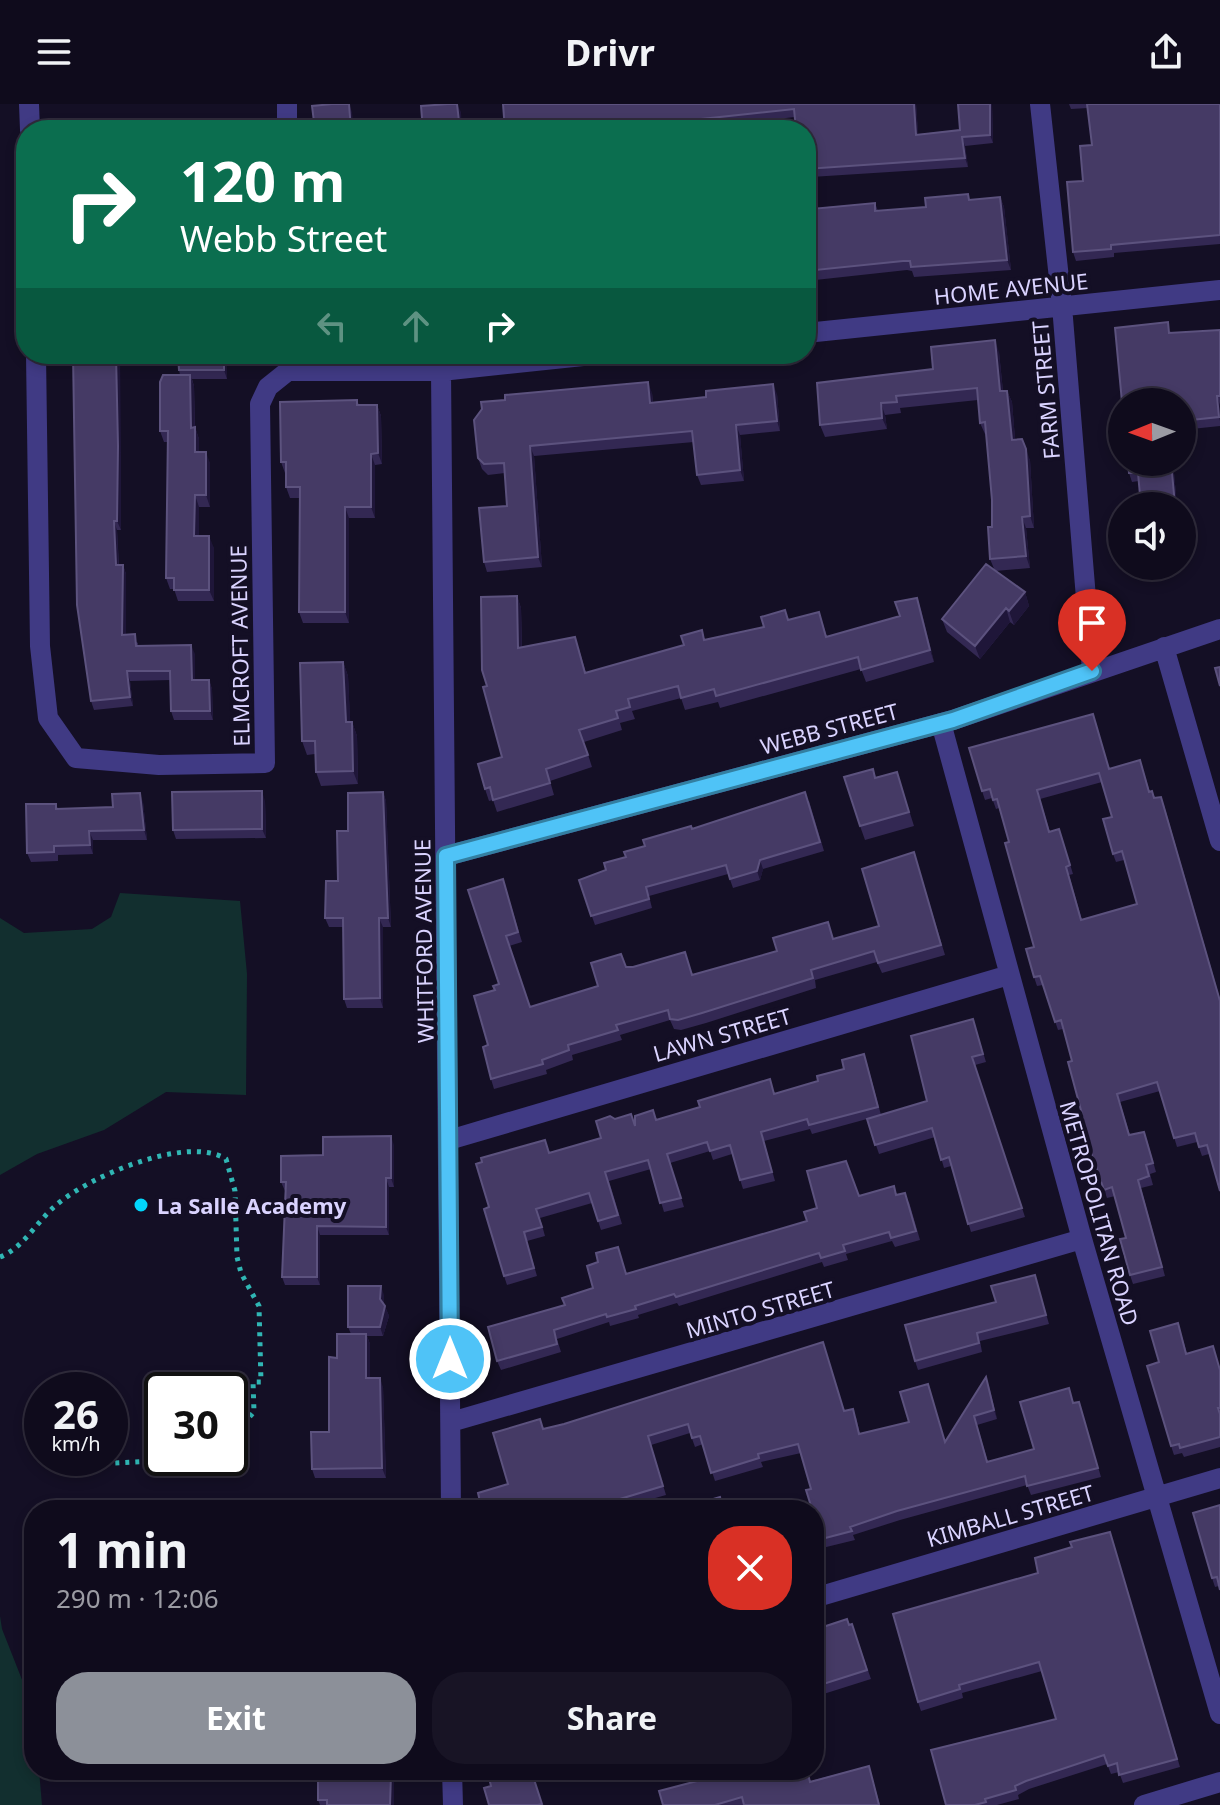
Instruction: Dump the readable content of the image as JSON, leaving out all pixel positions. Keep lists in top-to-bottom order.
{
  "streets": {
    "street": [
      "HOME AVENUE",
      "FARM STREET",
      "ELMCROFT AVENUE",
      "WEBB STREET",
      "WHITFORD AVENUE",
      "LAWN STREET",
      "METROPOLITAN ROAD",
      "MINTO STREET",
      "KIMBALL STREET"
    ]
  },
  "crossings": [
    ["HOME AVENUE", "FARM STREET"],
    ["FARM STREET", "WEBB STREET"],
    ["WEBB STREET", "WHITFORD AVENUE"],
    ["WEBB STREET", "METROPOLITAN ROAD"],
    ["WHITFORD AVENUE", "LAWN STREET"],
    ["WHITFORD AVENUE", "MINTO STREET"],
    ["LAWN STREET", "METROPOLITAN ROAD"],
    ["METROPOLITAN ROAD", "MINTO STREET"],
    ["METROPOLITAN ROAD", "KIMBALL STREET"]
  ],
  "places": ["La Salle Academy"],
  "north": "left",
  "page": {
    "header": "Drivr",
    "turn": ["120 m", "Webb Street"],
    "speed": "26 km/h",
    "limit": "30",
    "heading": ["1 min", "290 m · 12:06"],
    "buttons": ["Exit", "Share"]
  }
}
